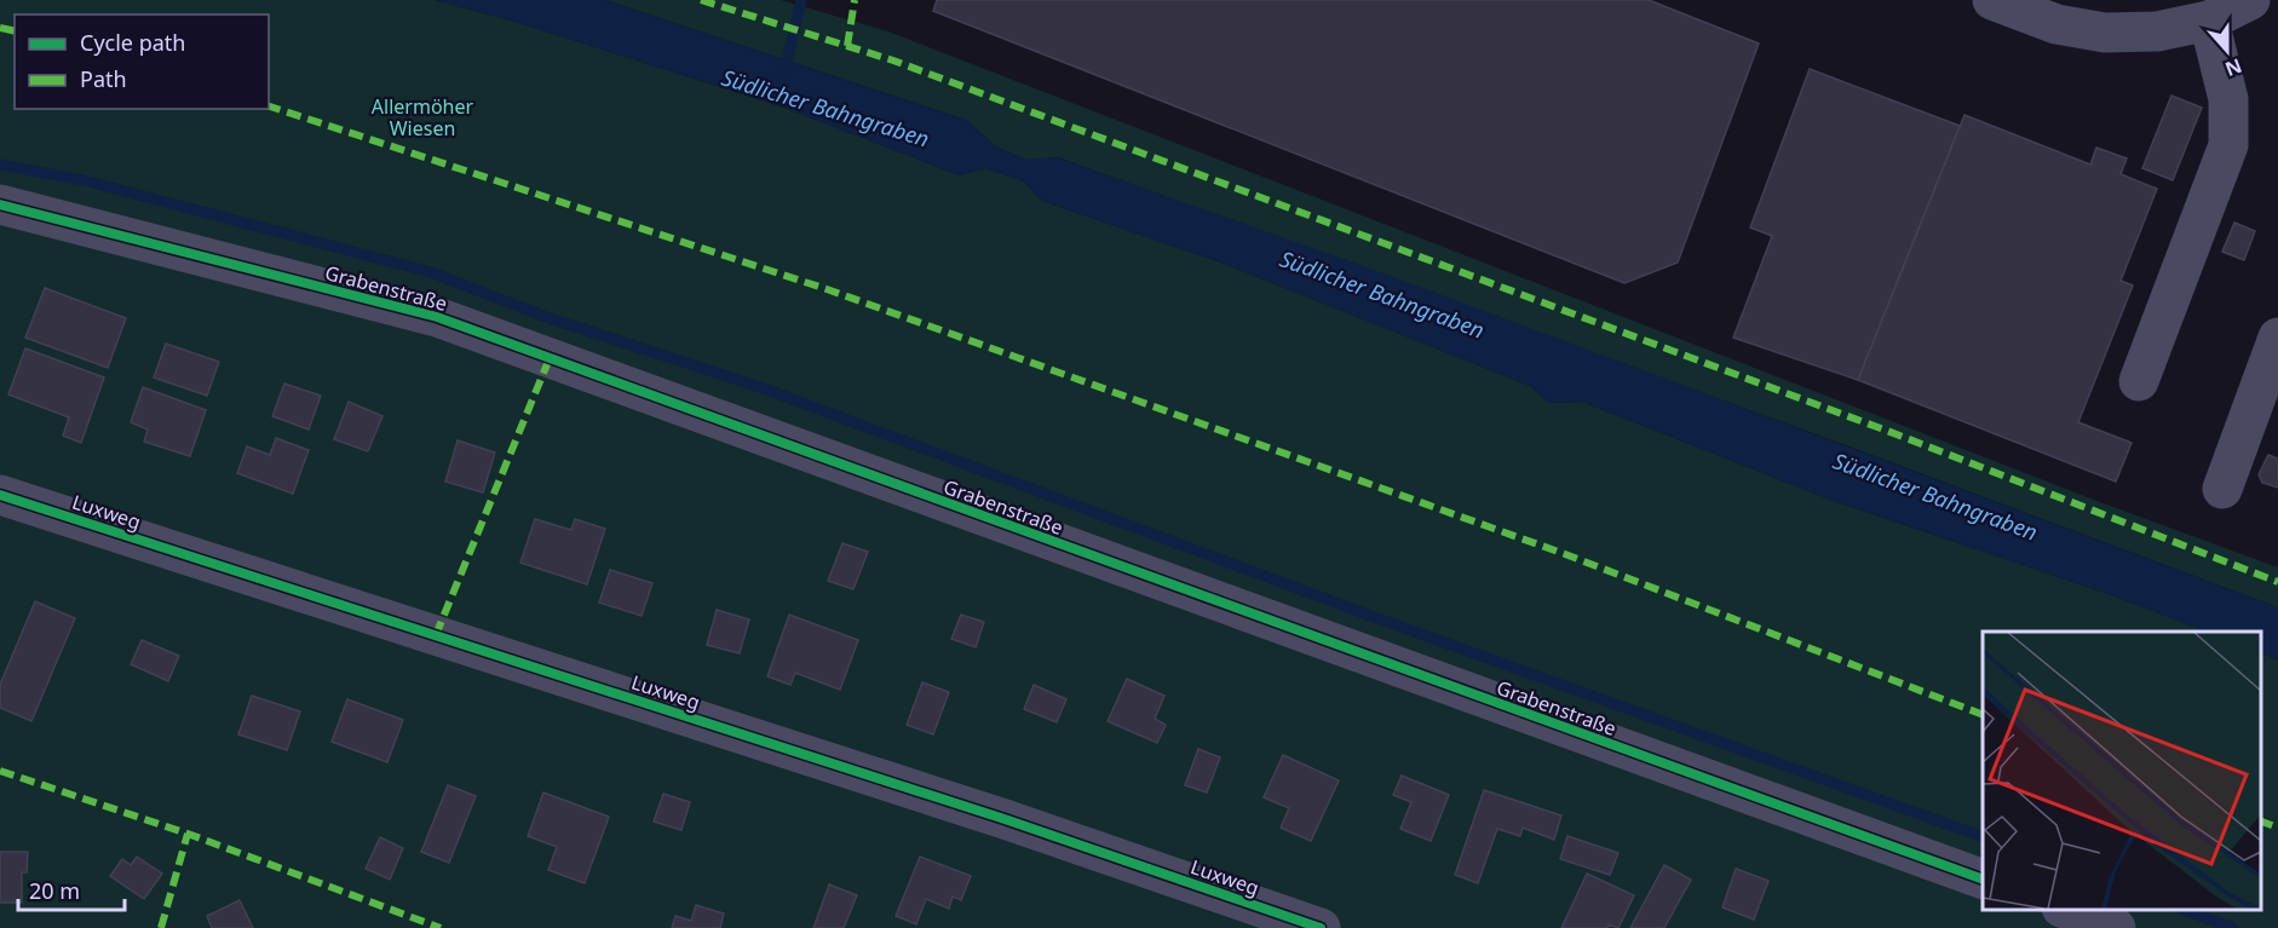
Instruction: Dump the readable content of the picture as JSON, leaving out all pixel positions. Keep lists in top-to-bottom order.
{
  "streets": {
    "street": ["Grabenstraße", "Luxweg"]
  },
  "water": ["Südlicher Bahngraben"],
  "parks": ["Allermöher Wiesen"],
  "legend": ["Cycle path", "Path"],
  "scale_bar": "20 m",
  "north": "bottom"
}
